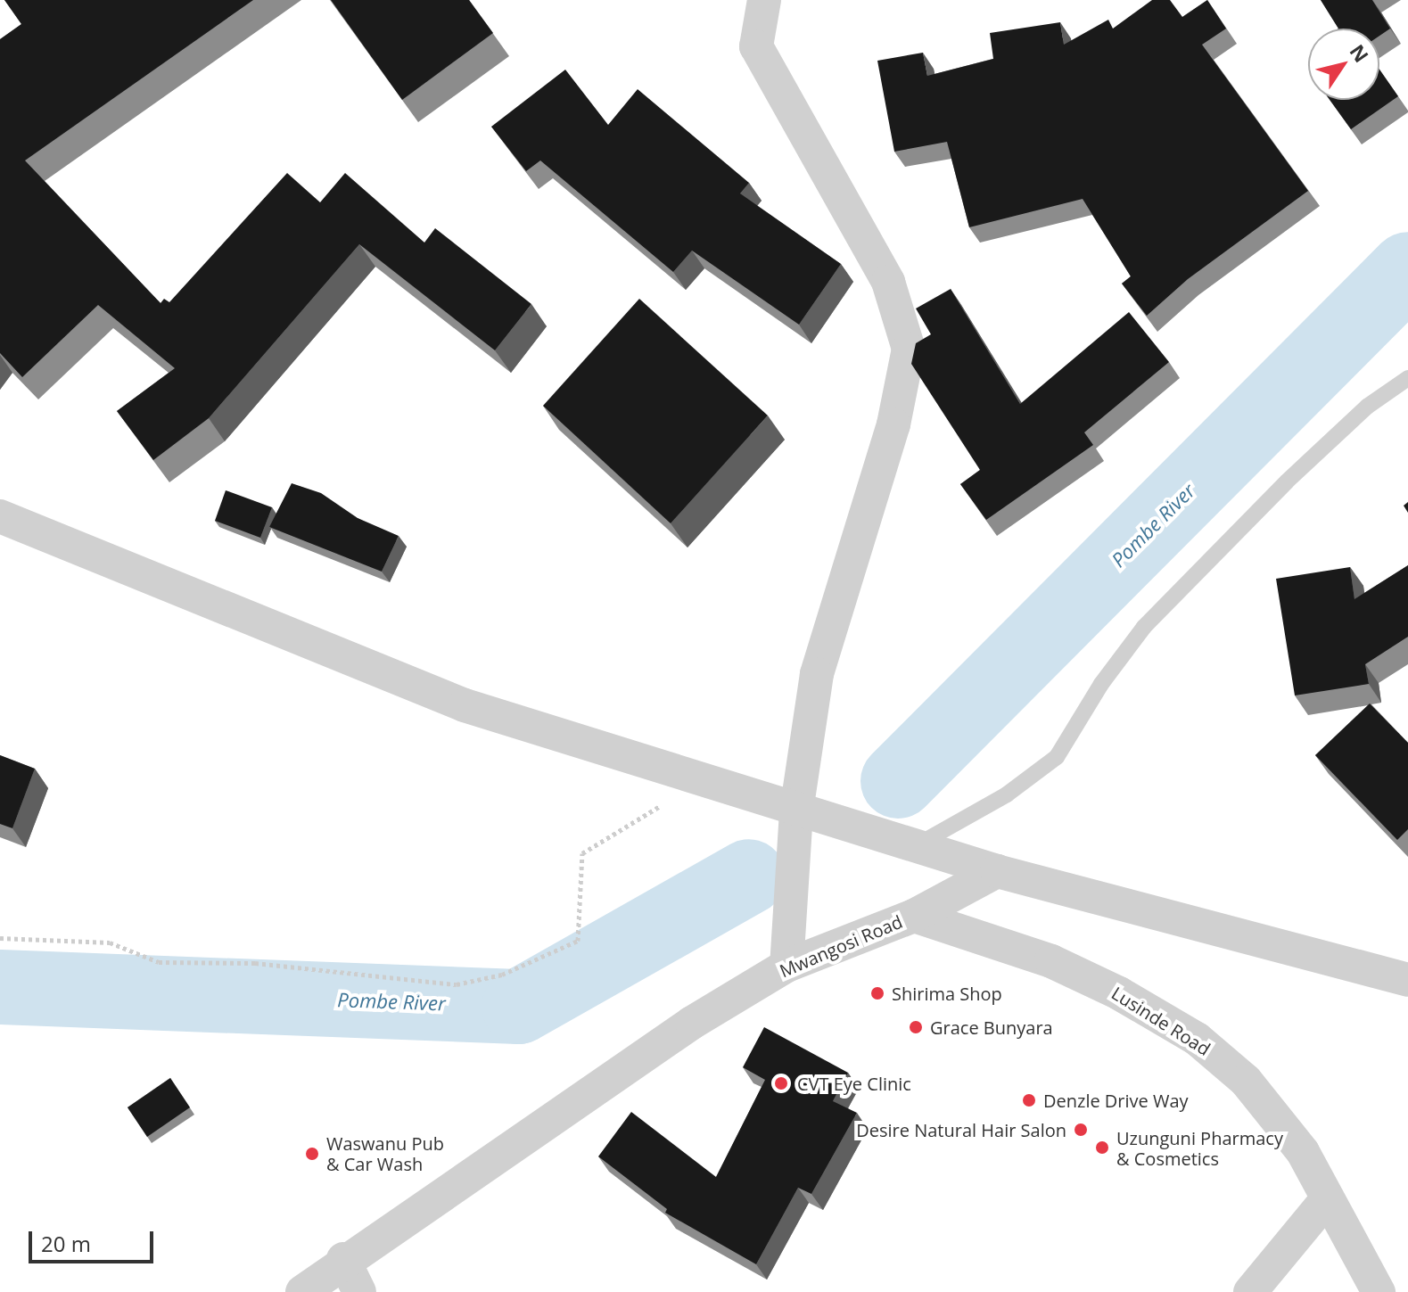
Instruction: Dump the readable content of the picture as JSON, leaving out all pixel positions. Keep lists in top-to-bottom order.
{
  "streets": {
    "street": ["Mwangosi Road", "Lusinde Road"]
  },
  "crossings": [
    ["Mwangosi Road", "Lusinde Road"]
  ],
  "water": ["Pombe River"],
  "places": [
    "Shirima Shop",
    "Grace Bunyara",
    "CVT Eye Clinic",
    "Denzle Drive Way",
    "Desire Natural Hair Salon",
    "Uzunguni Pharmacy & Cosmetics",
    "Waswanu Pub & Car Wash"
  ],
  "scale_bar": "20 m",
  "north": "top right"
}
